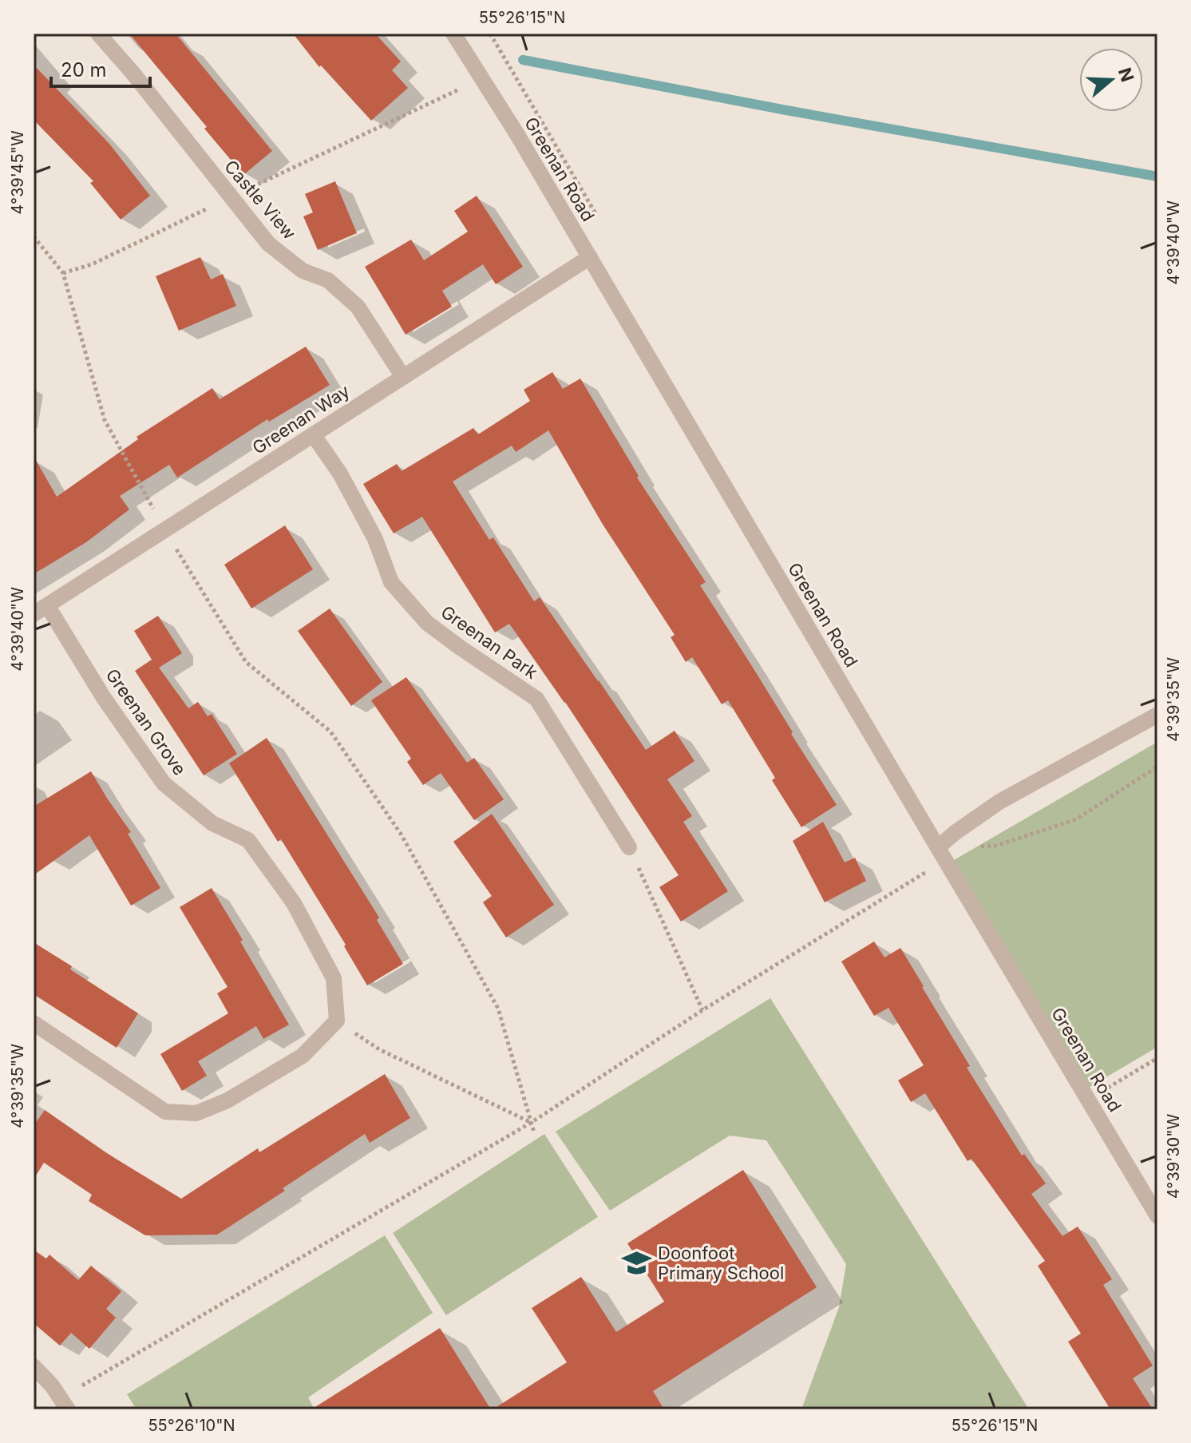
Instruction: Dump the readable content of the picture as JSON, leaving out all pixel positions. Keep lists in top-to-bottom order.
{
  "streets": {
    "street": [
      "Greenan Road",
      "Castle View",
      "Greenan Way",
      "Greenan Park",
      "Greenan Grove"
    ]
  },
  "crossings": [
    ["Greenan Road", "Greenan Way"],
    ["Castle View", "Greenan Way"],
    ["Greenan Way", "Greenan Park"],
    ["Greenan Way", "Greenan Grove"]
  ],
  "places": {
    "school or university": ["Doonfoot Primary School"]
  },
  "scale_bar": "20 m",
  "north": "right",
  "coordinates": [
    "55°26'15\"N",
    "4°39'45\"W",
    "4°39'40\"W",
    "4°39'35\"W",
    "4°39'30\"W",
    "55°26'10\"N"
  ]
}
